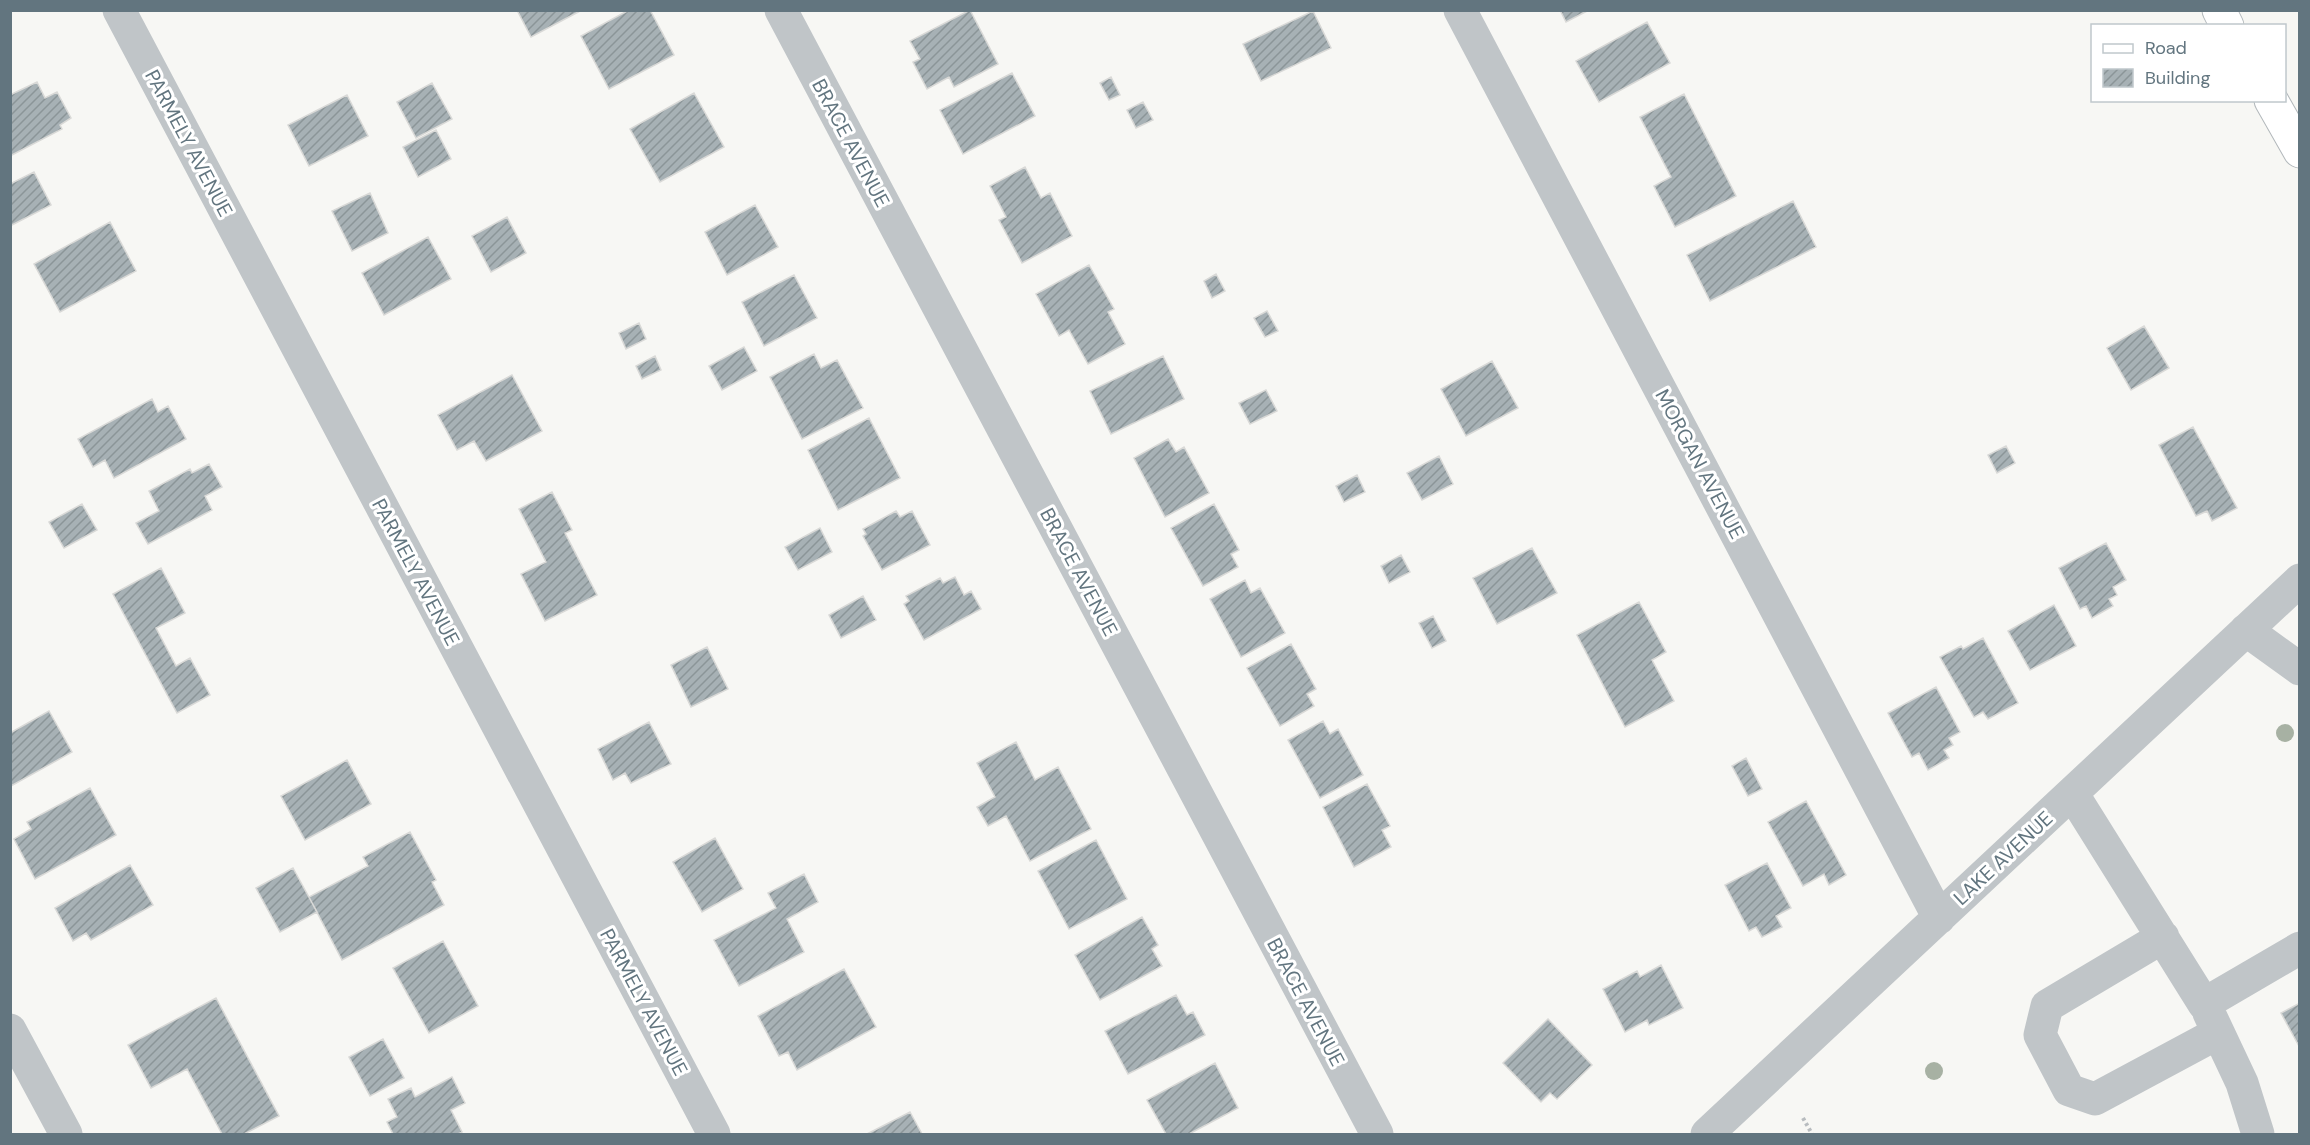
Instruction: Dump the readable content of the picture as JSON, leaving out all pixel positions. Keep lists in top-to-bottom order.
{
  "streets": {
    "street": [
      "PARMELY AVENUE",
      "BRACE AVENUE",
      "MORGAN AVENUE",
      "LAKE AVENUE"
    ]
  },
  "crossings": [
    ["MORGAN AVENUE", "LAKE AVENUE"]
  ],
  "legend": ["Road", "Building"]
}
